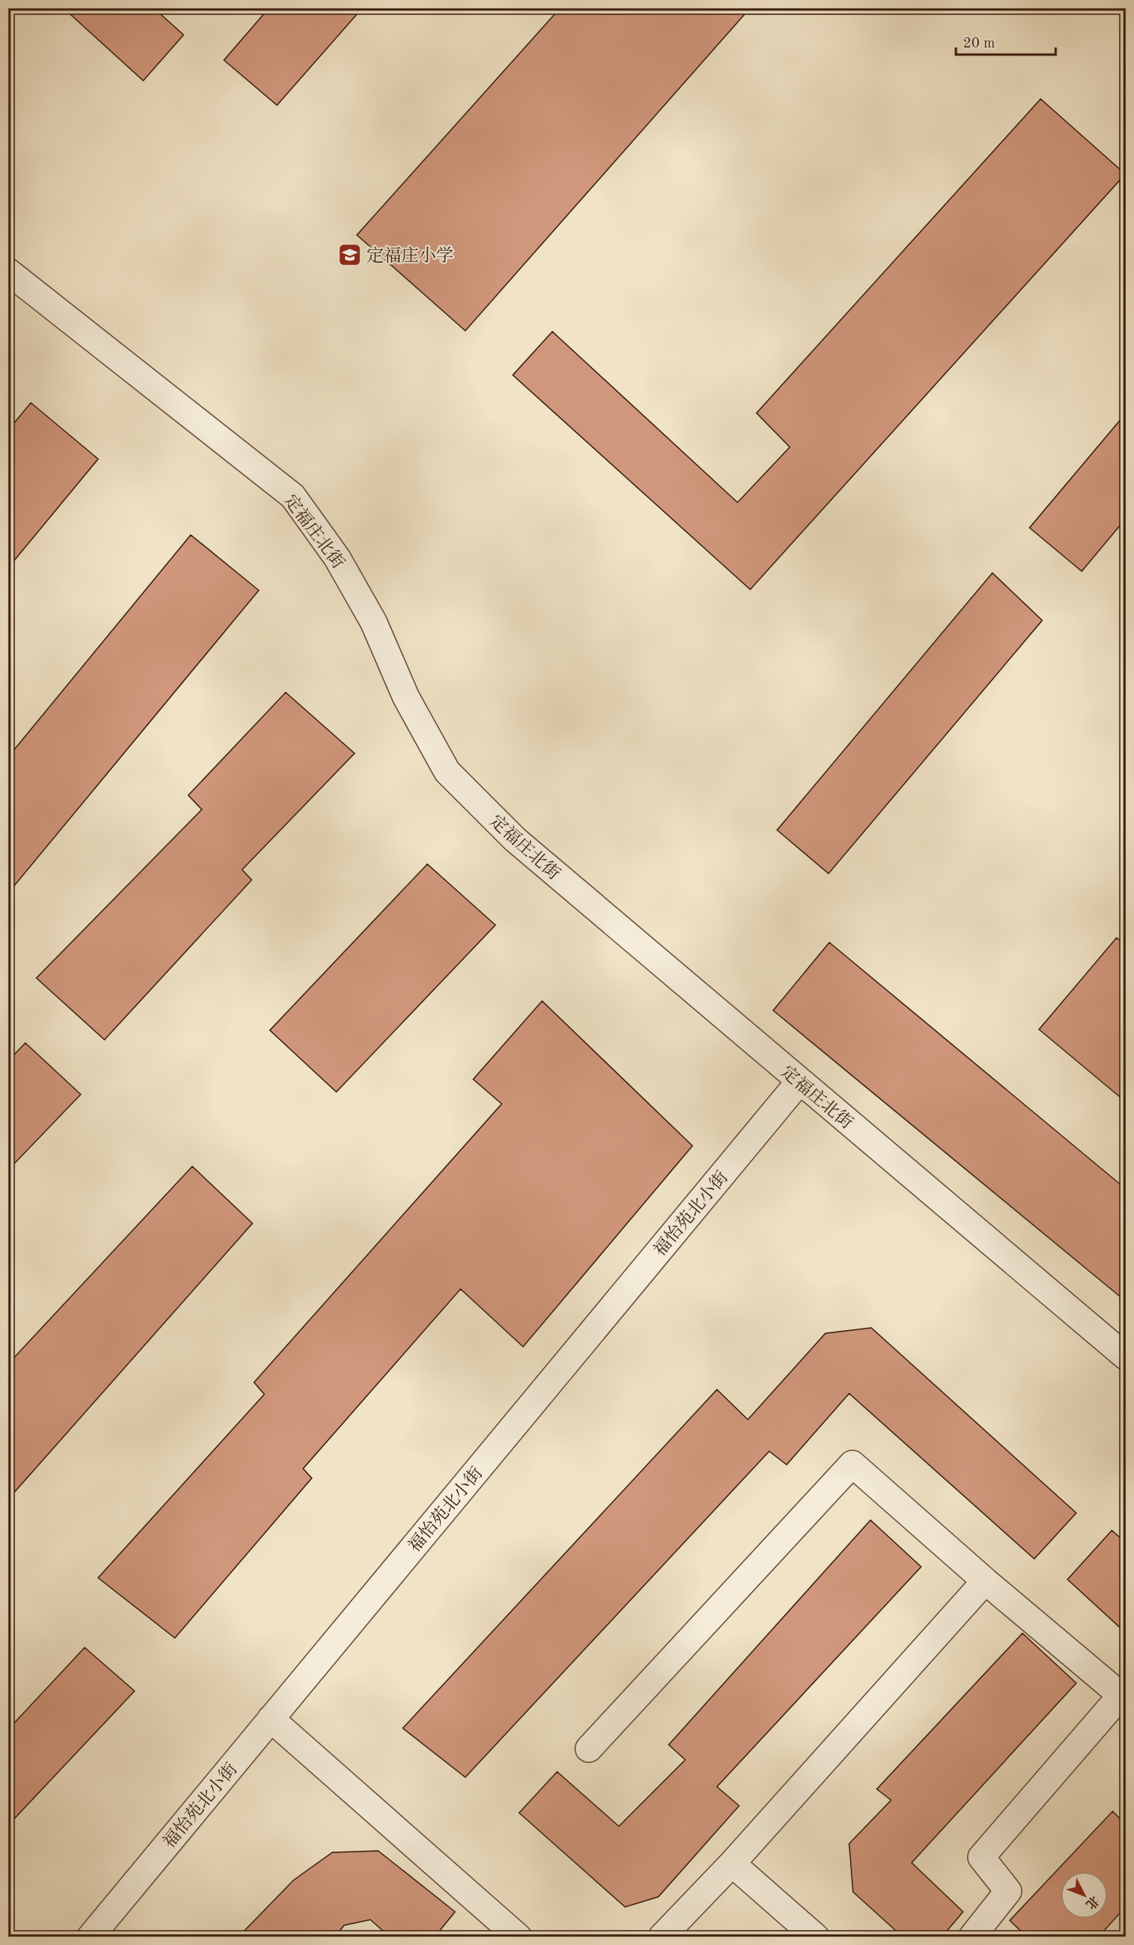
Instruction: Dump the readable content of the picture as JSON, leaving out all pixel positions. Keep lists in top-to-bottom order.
{
  "streets": {
    "street": ["定福庄北街", "福怡苑北小街"]
  },
  "crossings": [
    ["定福庄北街", "福怡苑北小街"]
  ],
  "places": {
    "school or university": ["定福庄小学"]
  },
  "scale_bar": "20 m",
  "north": "bottom right"
}
